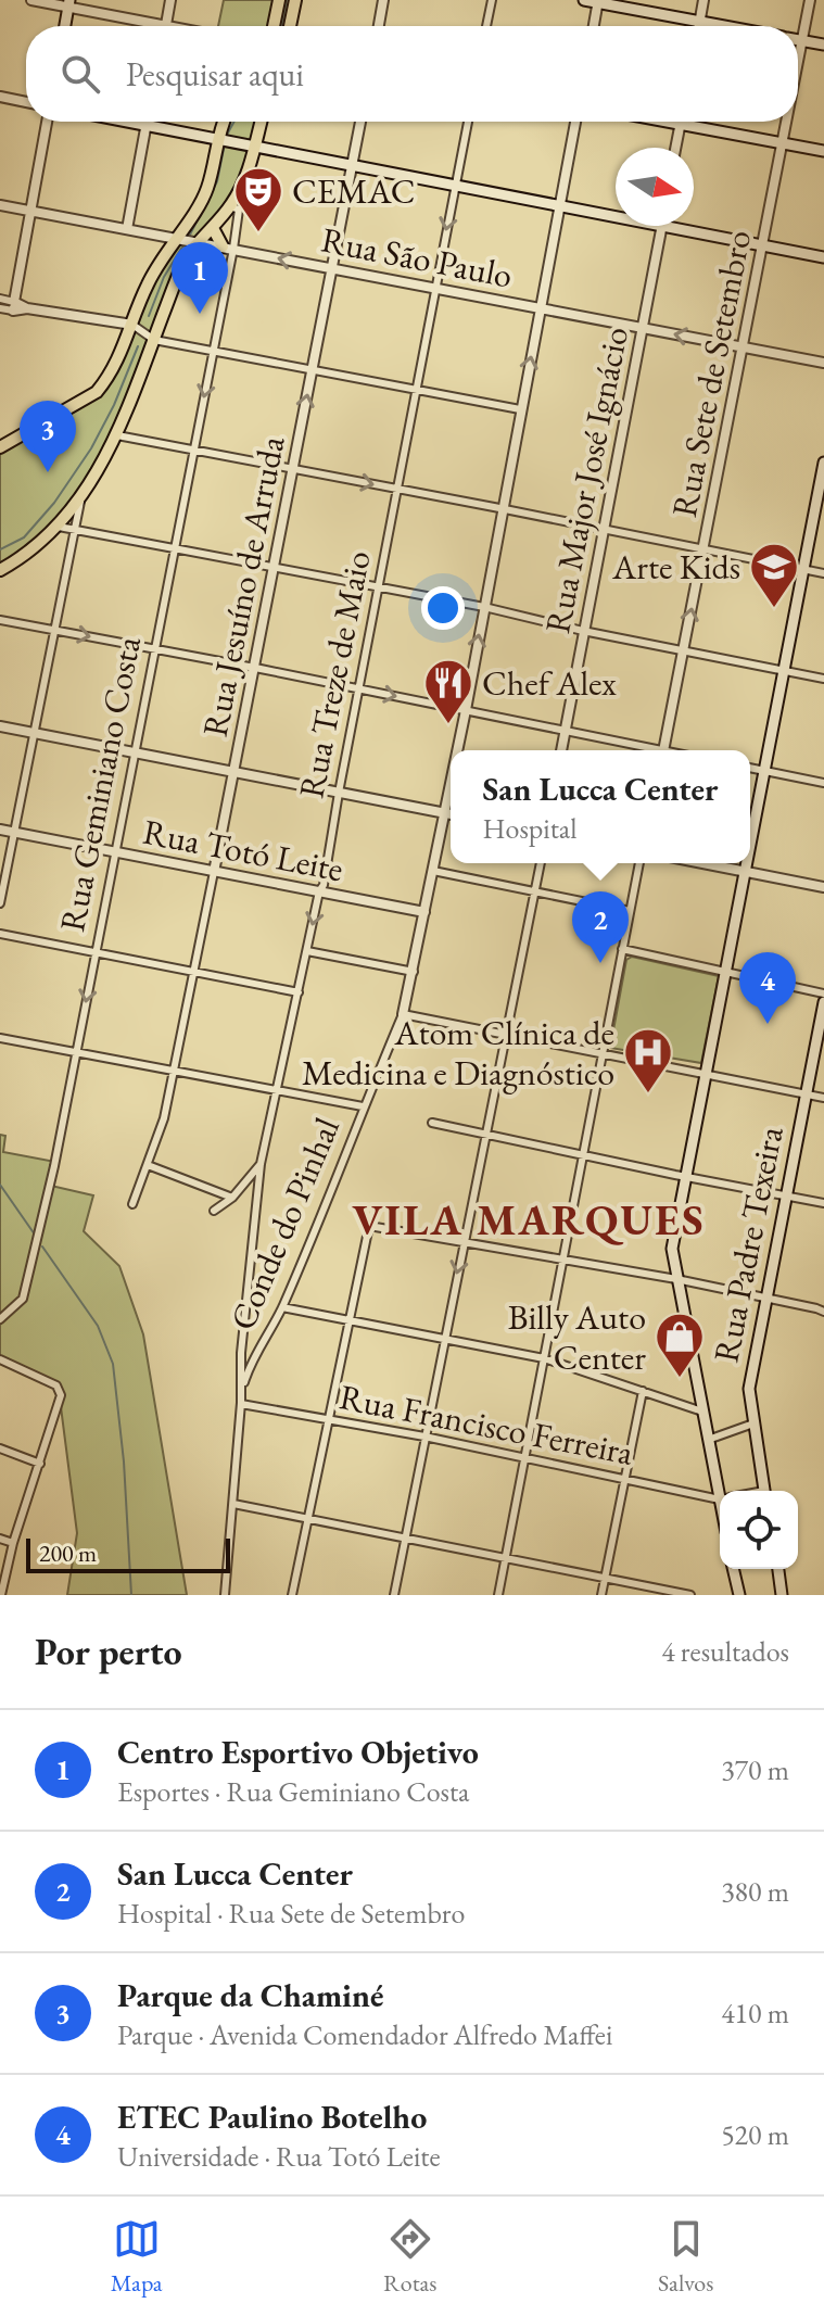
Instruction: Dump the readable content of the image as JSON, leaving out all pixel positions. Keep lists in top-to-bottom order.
{
  "streets": {
    "main road": ["Rua Padre Texeira"],
    "street": [
      "Rua São Paulo",
      "Rua Sete de Setembro",
      "Rua Major José Ignácio",
      "Rua Jesuíno de Arruda",
      "Rua Treze de Maio",
      "Rua Geminiano Costa",
      "Rua Totó Leite",
      "Conde do Pinhal",
      "Rua Francisco Ferreira"
    ]
  },
  "crossings": [
    ["Rua São Paulo", "Rua Sete de Setembro"],
    ["Rua São Paulo", "Rua Major José Ignácio"],
    ["Rua São Paulo", "Rua Jesuíno de Arruda"],
    ["Rua São Paulo", "Rua Treze de Maio"],
    ["Rua São Paulo", "Rua Geminiano Costa"],
    ["Rua São Paulo", "Conde do Pinhal"],
    ["Rua Jesuíno de Arruda", "Rua Totó Leite"],
    ["Rua Treze de Maio", "Rua Totó Leite"],
    ["Rua Treze de Maio", "Conde do Pinhal"],
    ["Rua Treze de Maio", "Rua Francisco Ferreira"],
    ["Rua Geminiano Costa", "Rua Totó Leite"],
    ["Rua Totó Leite", "Conde do Pinhal"],
    ["Conde do Pinhal", "Rua Francisco Ferreira"]
  ],
  "districts": ["VILA MARQUES"],
  "places": {
    "theatre": ["CEMAC"],
    "school or university": ["Arte Kids"],
    "restaurant": ["Chef Alex"],
    "hospital": ["Atom Clínica de Medicina e Diagnóstico"],
    "shop": ["Billy Auto Center"]
  },
  "scale_bar": "200 m",
  "north": "right",
  "page": {
    "search": "Pesquisar aqui",
    "pins": [
      "1",
      "3",
      "2",
      "4"
    ],
    "popup": ["San Lucca Center", "Hospital"],
    "scale": "200 m",
    "heading": ["Por perto", "4 resultados"],
    "list": [
      {
        "mark": "1",
        "name": "Centro Esportivo Objetivo",
        "note": "Esportes · Rua Geminiano Costa",
        "value": "370 m"
      },
      {
        "mark": "2",
        "name": "San Lucca Center",
        "note": "Hospital · Rua Sete de Setembro",
        "value": "380 m"
      },
      {
        "mark": "3",
        "name": "Parque da Chaminé",
        "note": "Parque · Avenida Comendador Alfredo Maffei",
        "value": "410 m"
      },
      {
        "mark": "4",
        "name": "ETEC Paulino Botelho",
        "note": "Universidade · Rua Totó Leite",
        "value": "520 m"
      }
    ],
    "nav": ["Mapa", "Rotas", "Salvos"]
  }
}
